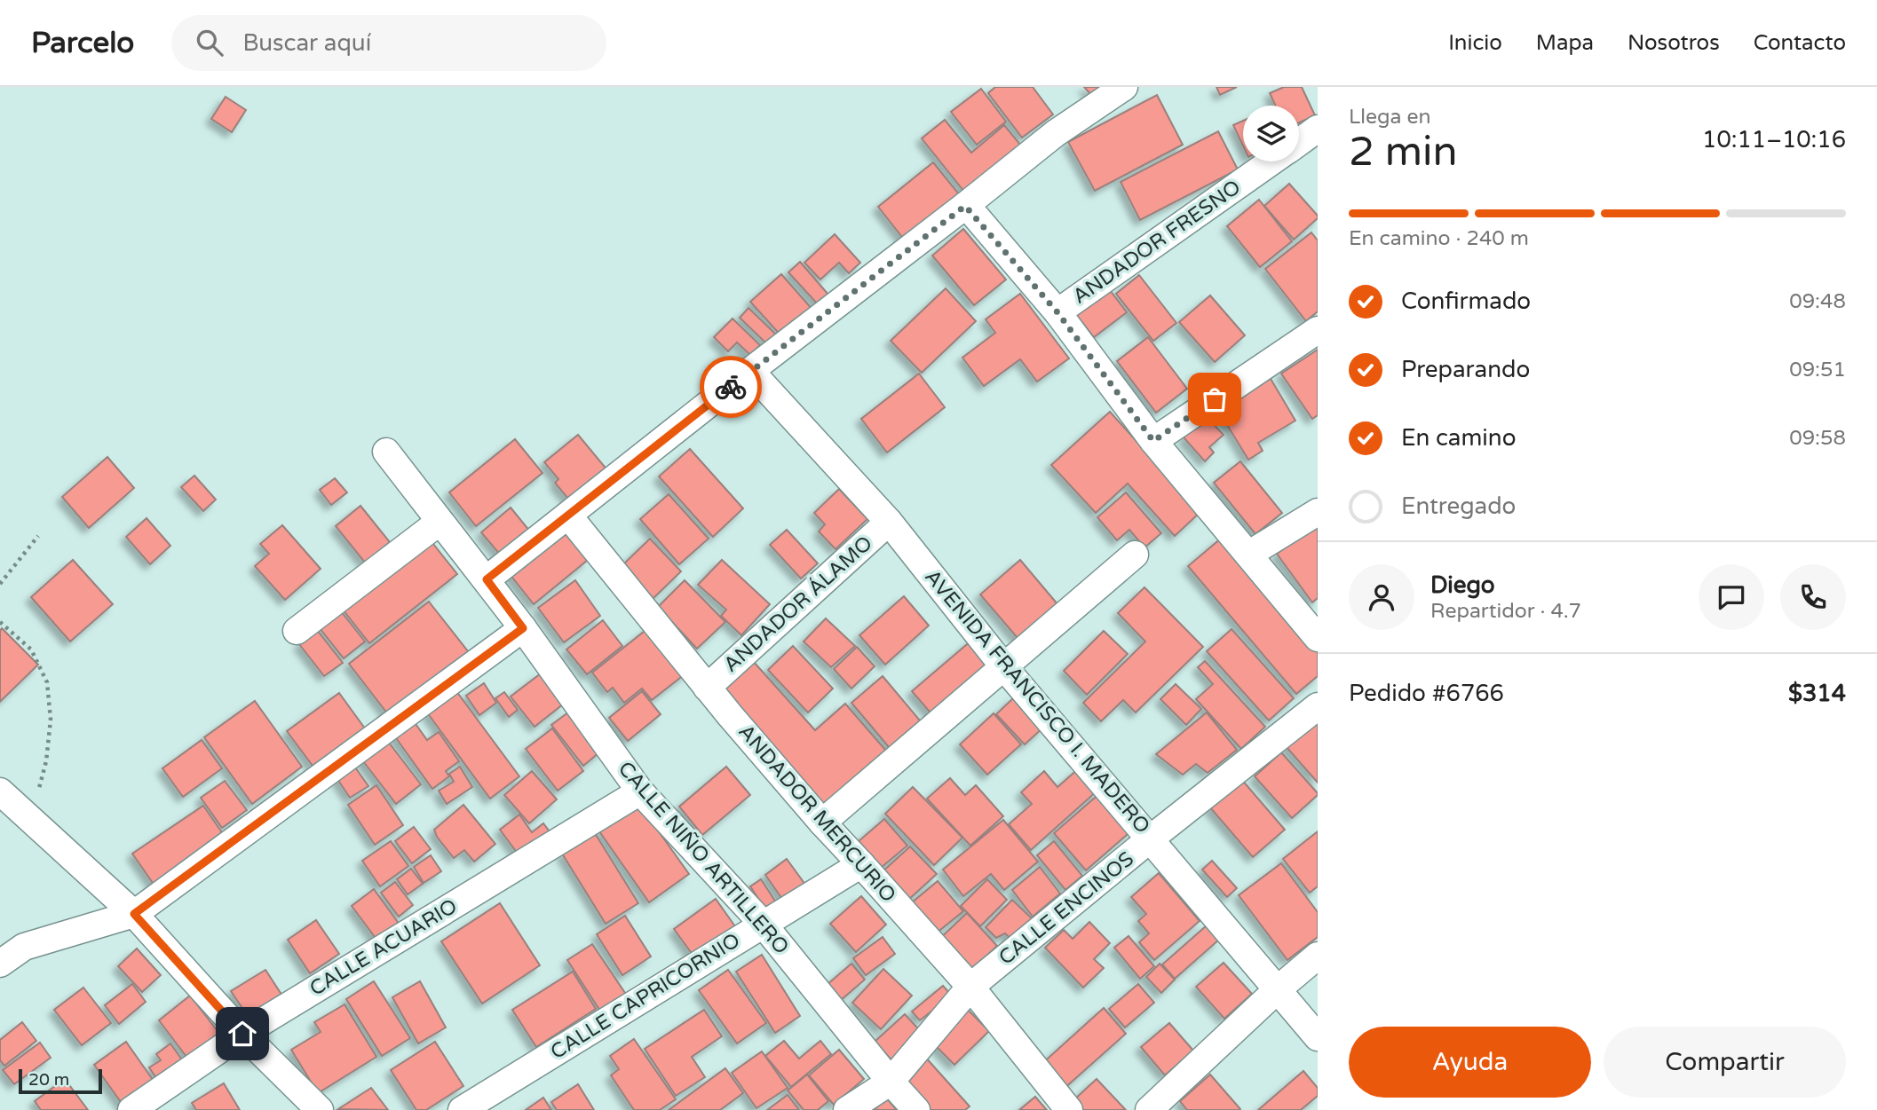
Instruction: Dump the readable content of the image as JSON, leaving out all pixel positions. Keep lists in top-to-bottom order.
{
  "streets": {
    "street": [
      "ANDADOR FRESNO",
      "ANDADOR ÁLAMO",
      "AVENIDA FRANCISCO I. MADERO",
      "ANDADOR MERCURIO",
      "CALLE NIÑO ARTILLERO",
      "CALLE ENCINOS",
      "CALLE ACUARIO",
      "CALLE CAPRICORNIO"
    ]
  },
  "crossings": [
    ["ANDADOR ÁLAMO", "AVENIDA FRANCISCO I. MADERO"],
    ["ANDADOR ÁLAMO", "ANDADOR MERCURIO"],
    ["AVENIDA FRANCISCO I. MADERO", "CALLE ENCINOS"],
    ["ANDADOR MERCURIO", "CALLE ENCINOS"],
    ["ANDADOR MERCURIO", "CALLE CAPRICORNIO"],
    ["CALLE NIÑO ARTILLERO", "CALLE ENCINOS"],
    ["CALLE NIÑO ARTILLERO", "CALLE ACUARIO"],
    ["CALLE NIÑO ARTILLERO", "CALLE CAPRICORNIO"]
  ],
  "scale_bar": "20 m",
  "page": {
    "header": "Parcelo",
    "search": "Buscar aquí",
    "nav": [
      "Inicio",
      "Mapa",
      "Nosotros",
      "Contacto"
    ],
    "heading": ["2 min", "Llega en", "10:11–10:16"],
    "panel": [
      "Diego",
      "Repartidor · 4.7",
      "Pedido #6766",
      "$314"
    ],
    "bar": "En camino · 240 m",
    "list": [
      ["Confirmado", "09:48"],
      ["Preparando", "09:51"],
      ["En camino", "09:58"],
      "Entregado"
    ],
    "buttons": ["Ayuda", "Compartir"],
    "scale": "20 m"
  }
}
